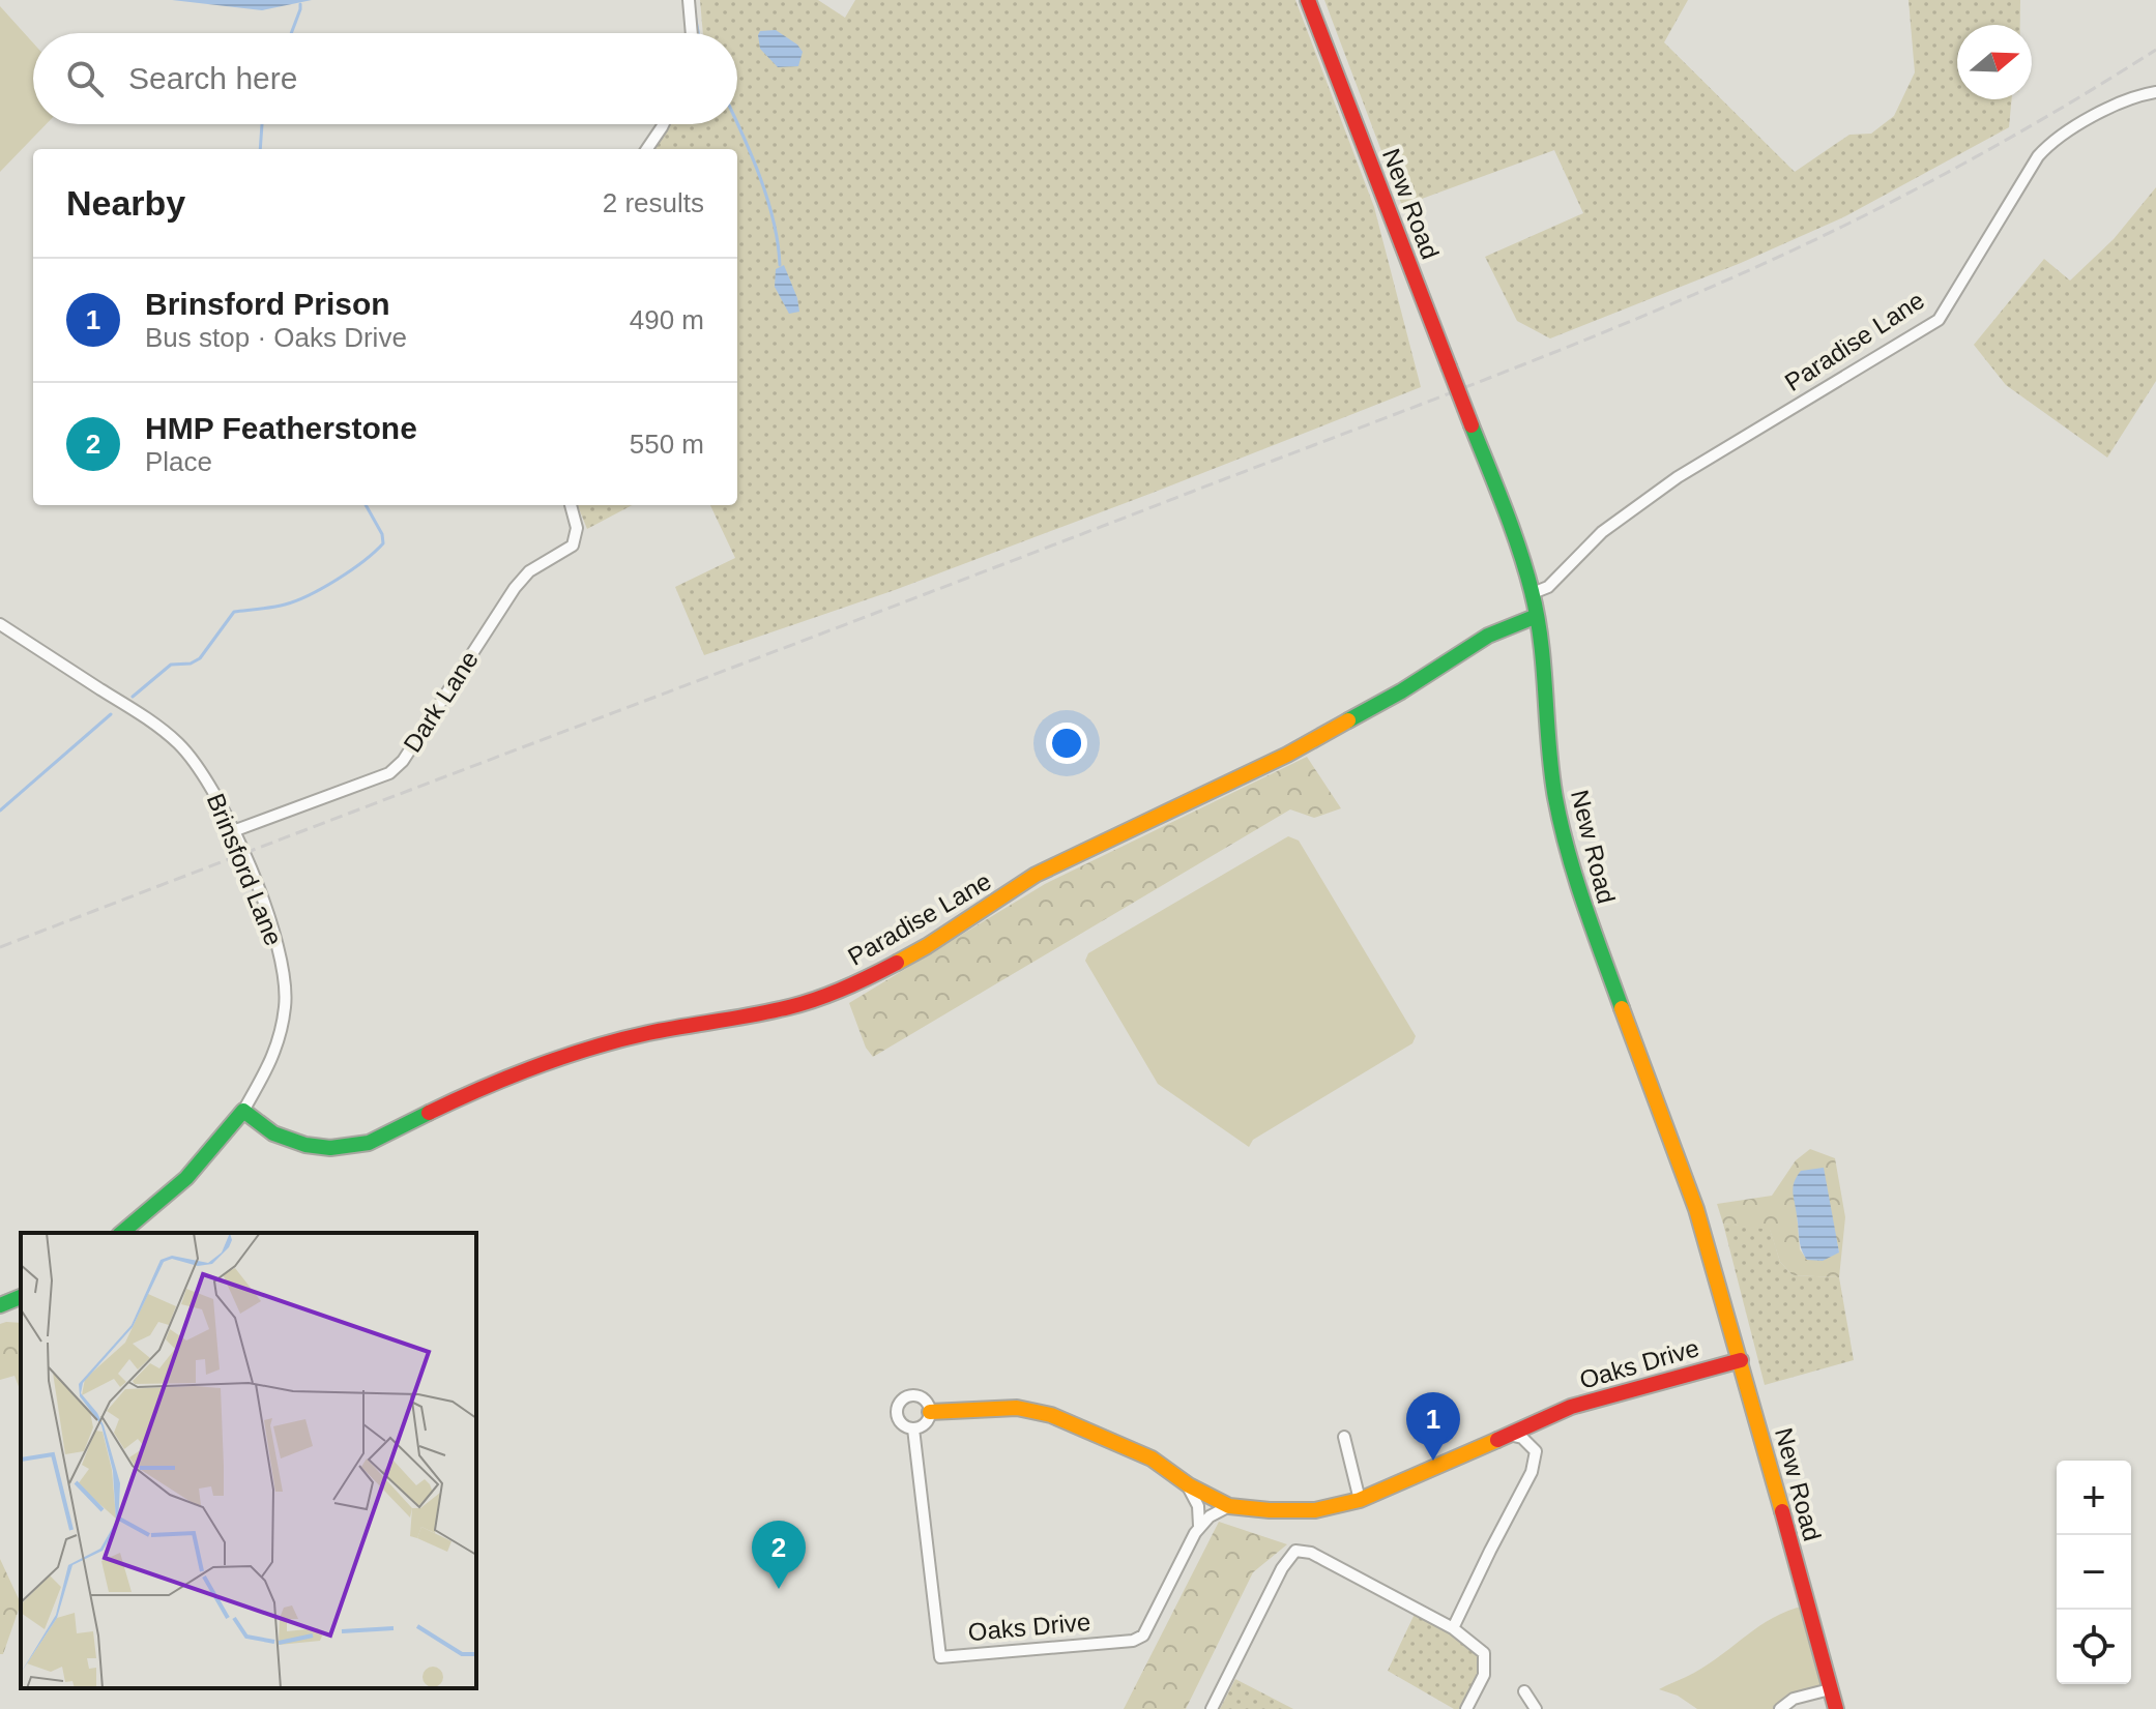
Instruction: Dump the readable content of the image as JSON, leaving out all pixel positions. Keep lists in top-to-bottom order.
{
  "streets": {
    "street": [
      "New Road",
      "Paradise Lane",
      "Dark Lane",
      "Brinsford Lane",
      "Oaks Drive"
    ]
  },
  "crossings": [
    ["New Road", "Paradise Lane"],
    ["New Road", "Oaks Drive"],
    ["Paradise Lane", "Brinsford Lane"],
    ["Dark Lane", "Brinsford Lane"]
  ],
  "north": "right",
  "page": {
    "search": "Search here",
    "heading": ["Nearby", "2 results"],
    "list": [
      {
        "mark": "1",
        "name": "Brinsford Prison",
        "note": "Bus stop · Oaks Drive",
        "value": "490 m"
      },
      {
        "mark": "2",
        "name": "HMP Featherstone",
        "note": "Place",
        "value": "550 m"
      }
    ],
    "pins": ["1", "2"],
    "map_buttons": ["+", "−"]
  }
}
